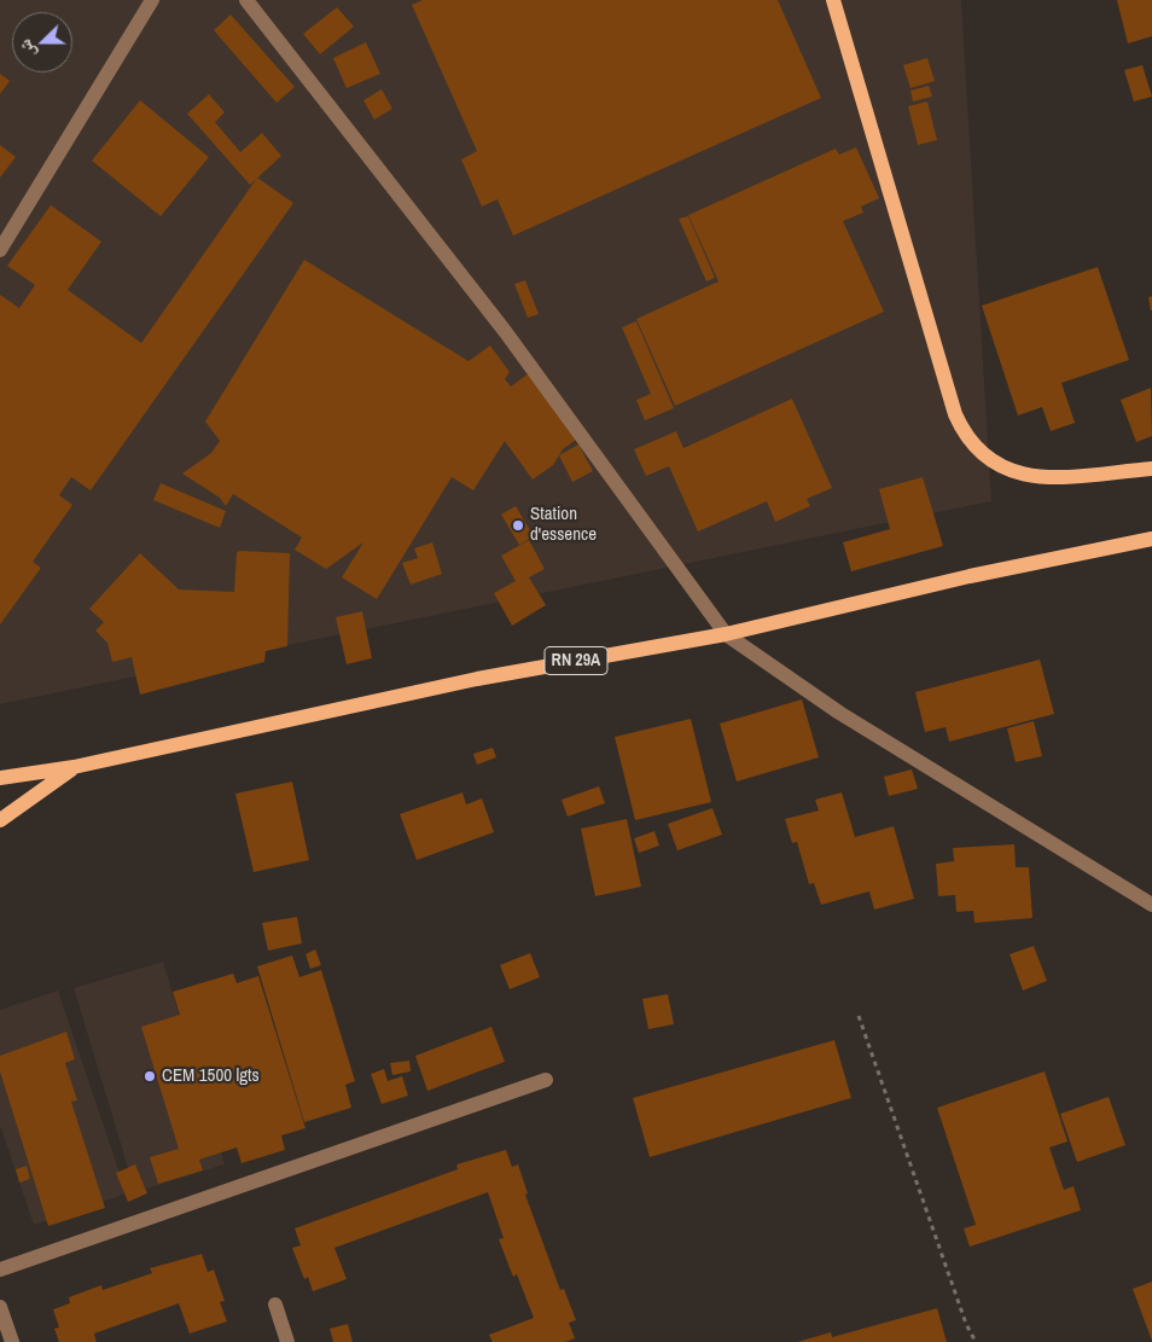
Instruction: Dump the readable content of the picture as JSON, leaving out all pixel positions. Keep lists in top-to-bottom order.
{
  "streets": {
    "main road": ["RN 29A"]
  },
  "places": ["Station d'essence", "CEM 1500 lgts"],
  "north": "left"
}
